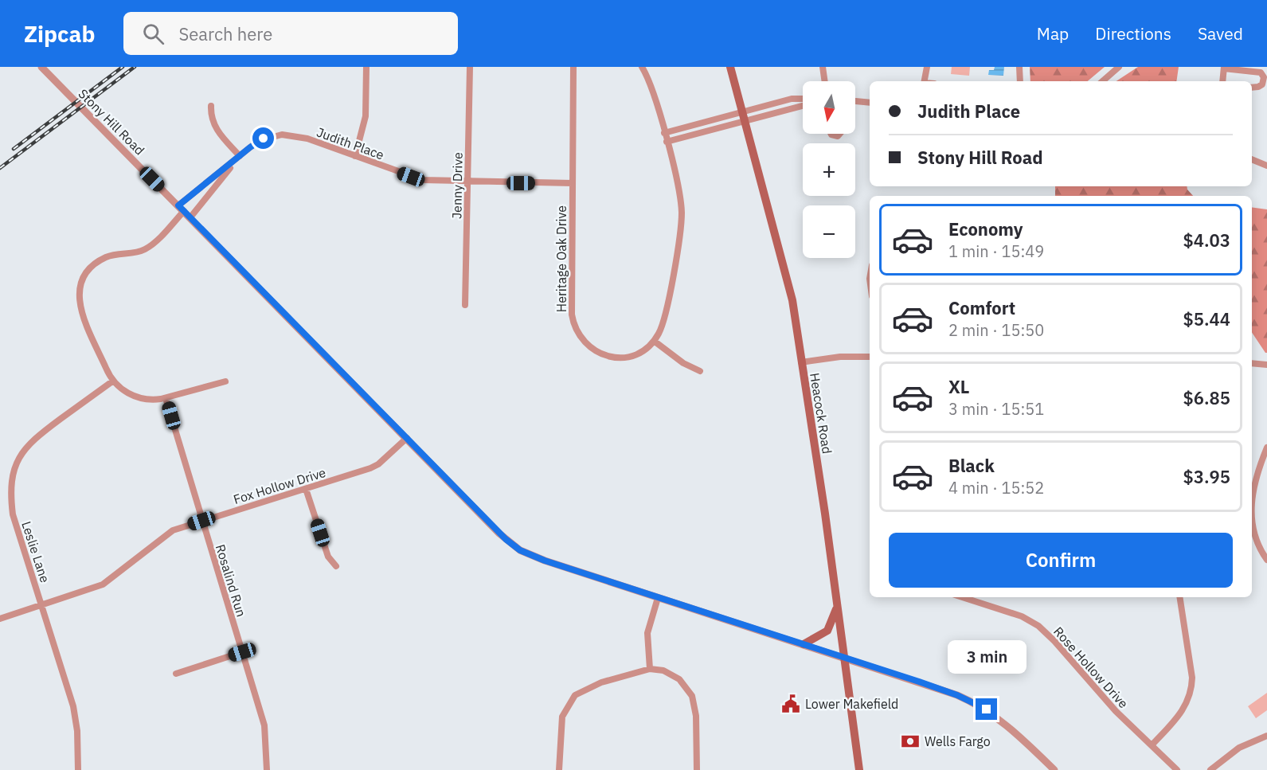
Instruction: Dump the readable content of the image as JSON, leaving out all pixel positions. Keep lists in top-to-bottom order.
{
  "streets": {
    "main road": ["Heacock Road"],
    "street": [
      "Stony Hill Road",
      "Judith Place",
      "Jenny Drive",
      "Heritage Oak Drive",
      "Fox Hollow Drive",
      "Leslie Lane",
      "Rosalind Run",
      "Rose Hollow Drive"
    ]
  },
  "crossings": [
    ["Stony Hill Road", "Judith Place"],
    ["Stony Hill Road", "Heacock Road"],
    ["Stony Hill Road", "Fox Hollow Drive"],
    ["Judith Place", "Jenny Drive"],
    ["Judith Place", "Heritage Oak Drive"],
    ["Fox Hollow Drive", "Leslie Lane"],
    ["Fox Hollow Drive", "Rosalind Run"]
  ],
  "places": {
    "public building": ["Lower Makefield"],
    "bank": ["Wells Fargo"]
  },
  "north": "bottom",
  "page": {
    "header": "Zipcab",
    "search": "Search here",
    "nav": ["Map", "Directions", "Saved"],
    "map_buttons": ["+", "−"],
    "banner": ["Judith Place", "Stony Hill Road"],
    "list": [
      {
        "name": "Economy",
        "note": "1 min · 15:49",
        "value": "$4.03"
      },
      {
        "name": "Comfort",
        "note": "2 min · 15:50",
        "value": "$5.44"
      },
      {
        "name": "XL",
        "note": "3 min · 15:51",
        "value": "$6.85"
      },
      {
        "name": "Black",
        "note": "4 min · 15:52",
        "value": "$3.95"
      }
    ],
    "buttons": "Confirm",
    "bubble": "3 min"
  }
}
